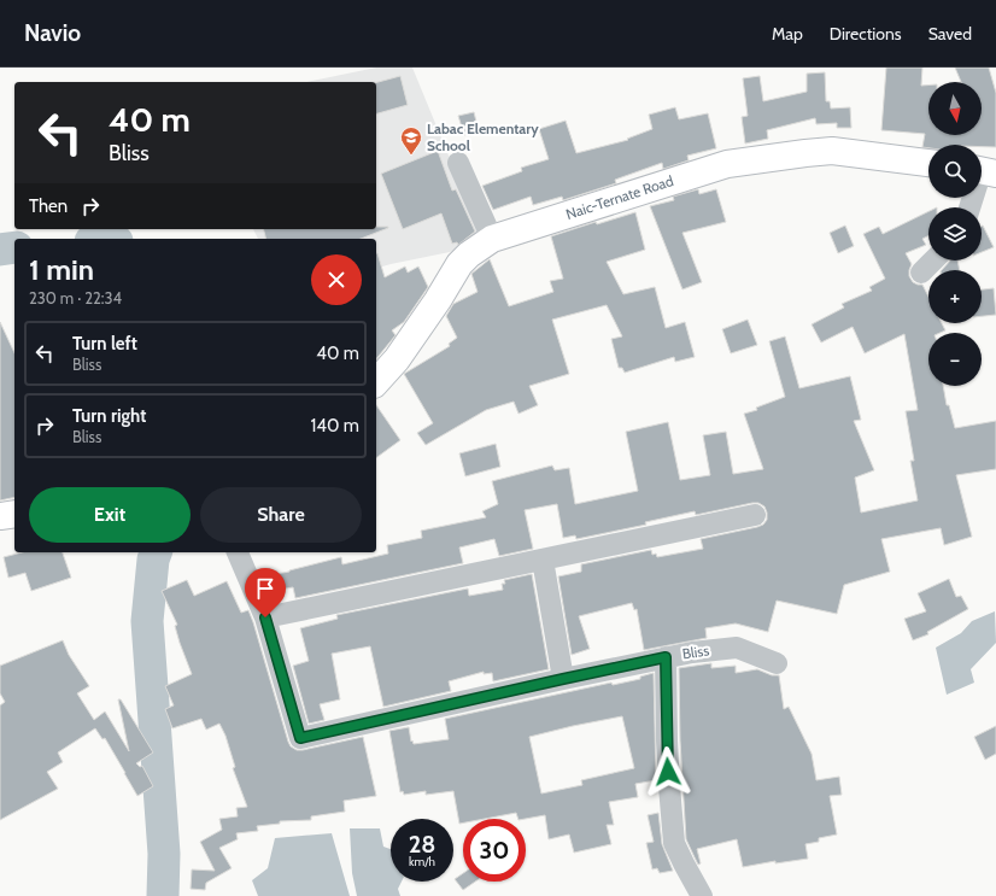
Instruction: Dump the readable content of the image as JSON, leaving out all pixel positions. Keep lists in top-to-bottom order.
{
  "streets": {
    "main road": ["Naic-Ternate Road"],
    "street": ["Bliss"]
  },
  "places": {
    "school or university": ["Labac Elementary School"]
  },
  "north": "bottom",
  "page": {
    "header": "Navio",
    "nav": ["Map", "Directions", "Saved"],
    "map_buttons": ["+", "−"],
    "turn": ["40 m", "Bliss"],
    "then": "Then",
    "heading": ["1 min", "230 m · 22:34"],
    "list": [
      {
        "name": "Turn left",
        "note": "Bliss",
        "value": "40 m"
      },
      {
        "name": "Turn right",
        "note": "Bliss",
        "value": "140 m"
      }
    ],
    "buttons": ["Exit", "Share"],
    "speed": "28 km/h",
    "limit": "30"
  }
}
